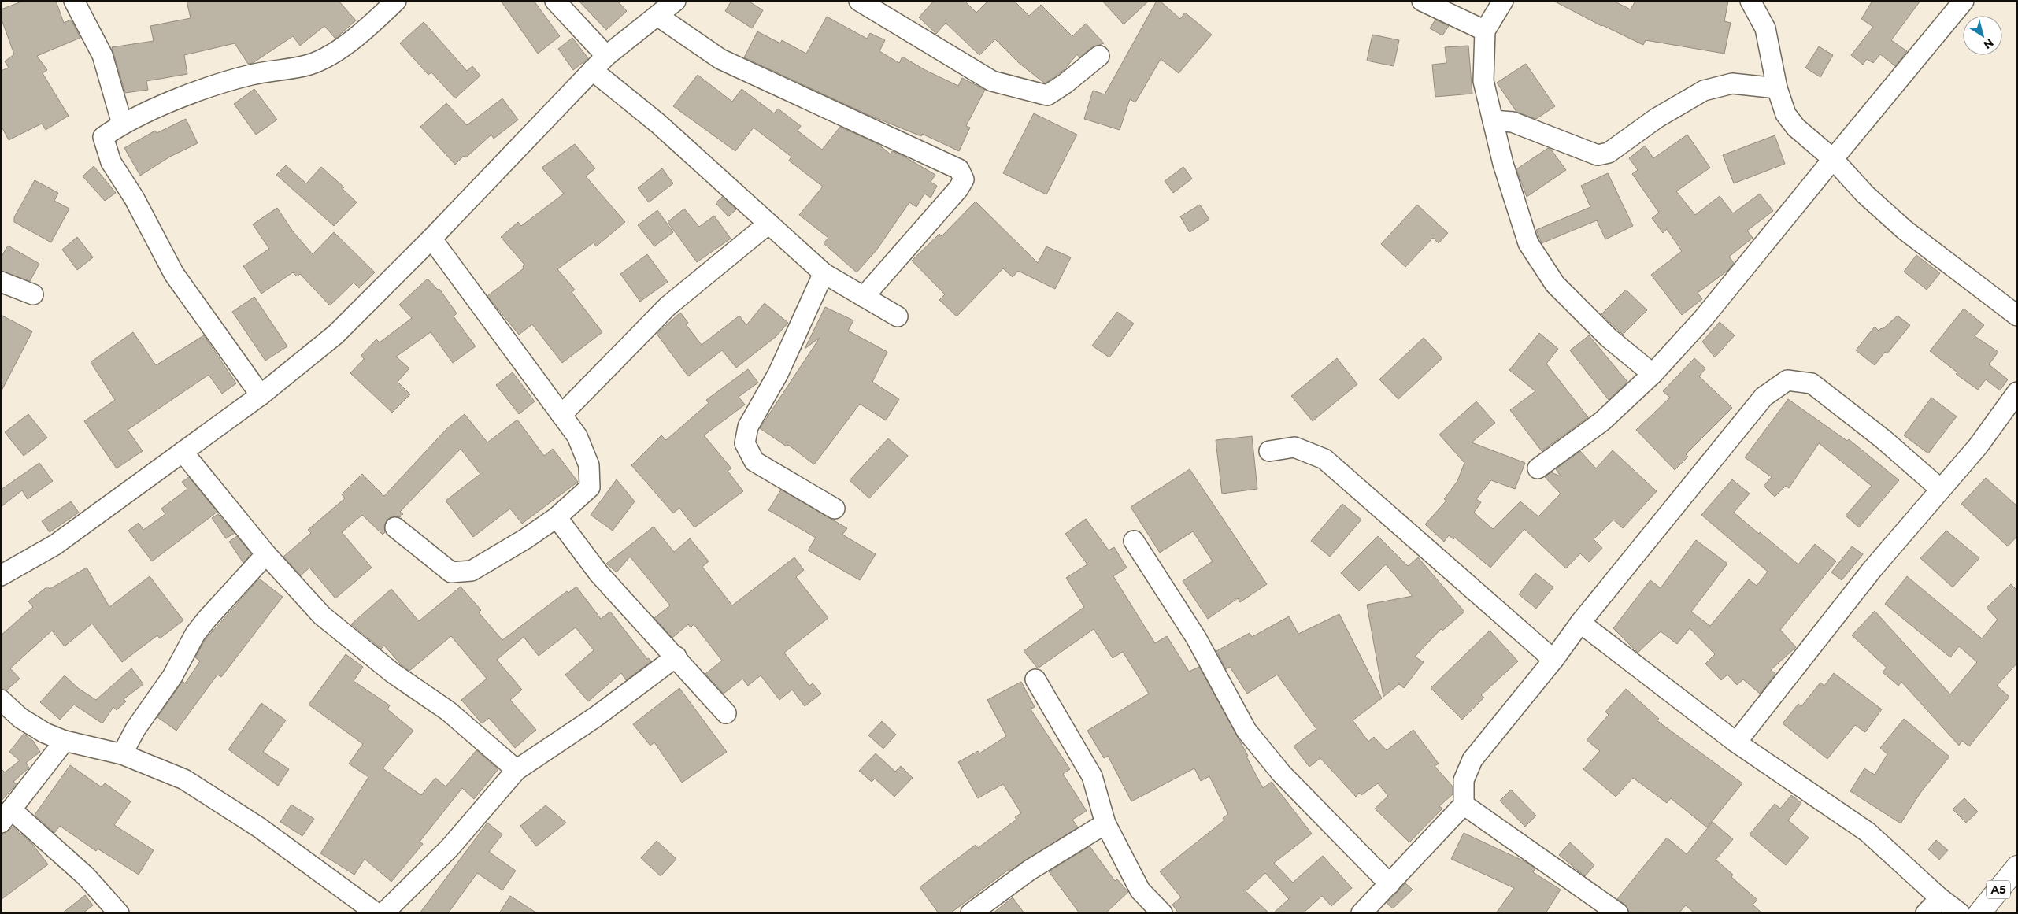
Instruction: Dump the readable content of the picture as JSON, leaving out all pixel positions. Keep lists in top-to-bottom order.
{
  "streets": {
    "highway": ["A5"]
  },
  "north": "bottom right"
}
